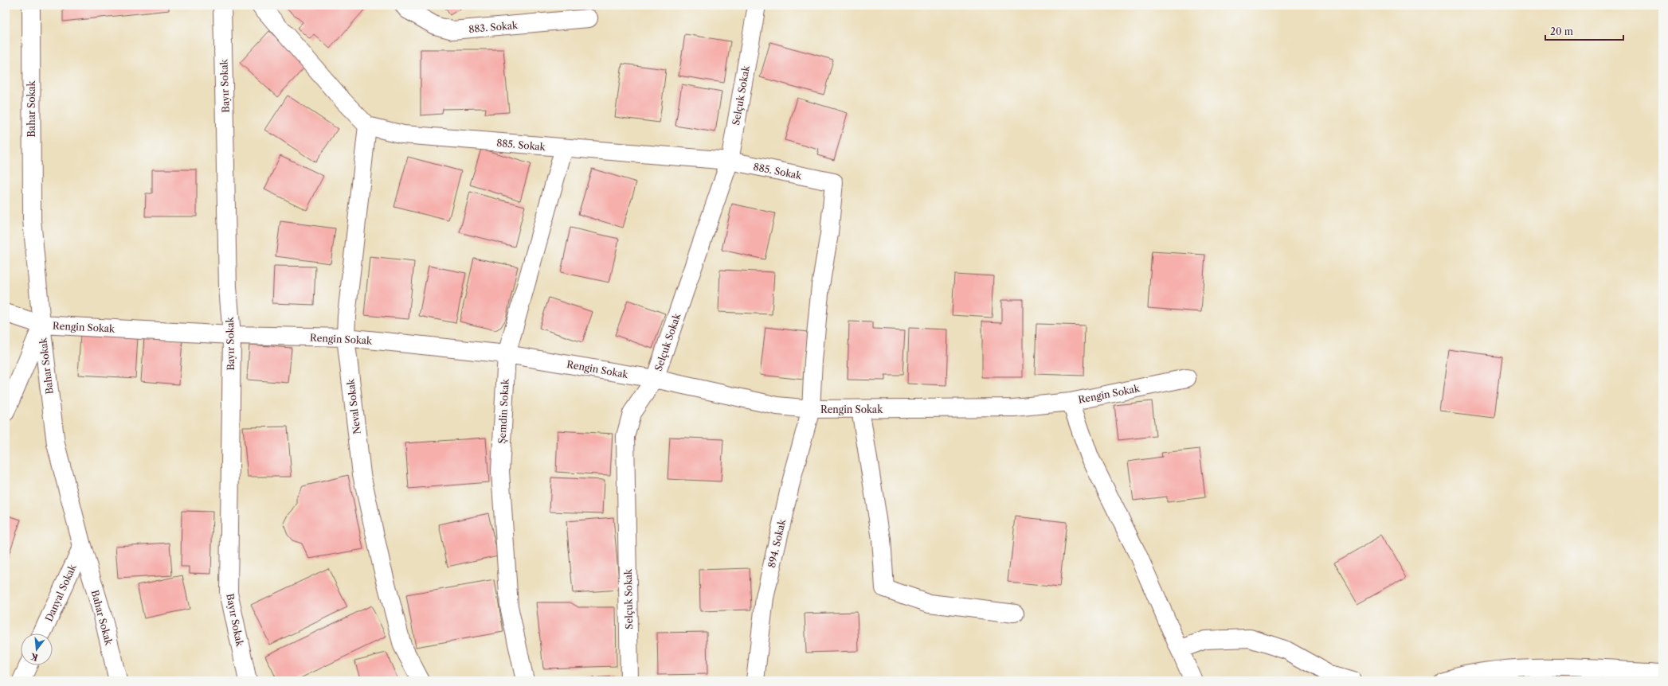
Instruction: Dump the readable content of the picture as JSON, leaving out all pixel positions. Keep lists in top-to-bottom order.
{
  "streets": {
    "street": [
      "883. Sokak",
      "Bayır Sokak",
      "Selçuk Sokak",
      "Bahar Sokak",
      "885. Sokak",
      "Rengin Sokak",
      "Neval Sokak",
      "Şemdin Sokak",
      "894. Sokak",
      "Danyal Sokak"
    ]
  },
  "crossings": [
    ["Bayır Sokak", "Rengin Sokak"],
    ["Selçuk Sokak", "885. Sokak"],
    ["Selçuk Sokak", "Rengin Sokak"],
    ["Bahar Sokak", "Rengin Sokak"],
    ["Bahar Sokak", "Danyal Sokak"],
    ["885. Sokak", "Neval Sokak"],
    ["885. Sokak", "Şemdin Sokak"],
    ["885. Sokak", "894. Sokak"],
    ["Rengin Sokak", "Neval Sokak"],
    ["Rengin Sokak", "Şemdin Sokak"],
    ["Rengin Sokak", "894. Sokak"]
  ],
  "scale_bar": "20 m",
  "north": "bottom"
}
